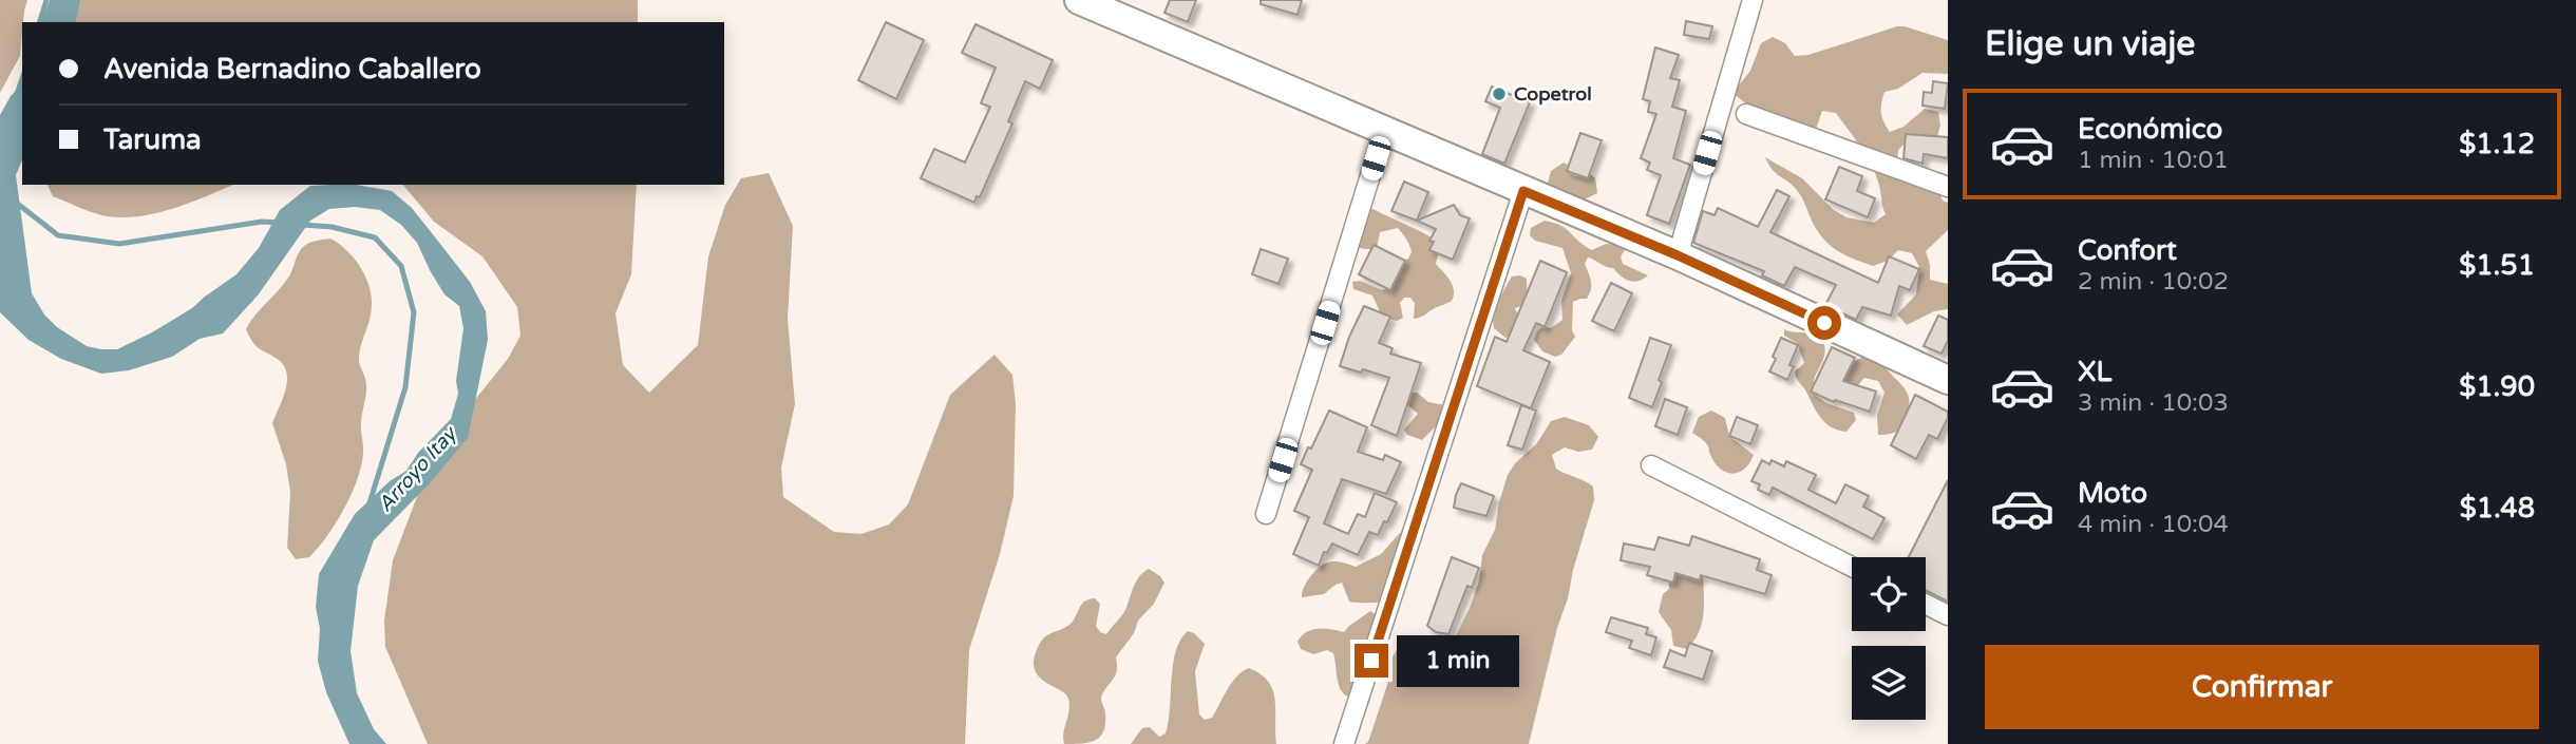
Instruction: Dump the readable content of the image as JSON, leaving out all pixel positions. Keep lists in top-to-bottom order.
{
  "water": ["Arroyo Itay"],
  "places": ["Copetrol"],
  "page": {
    "heading": "Elige un viaje",
    "banner": ["Avenida Bernadino Caballero", "Taruma"],
    "list": [
      {
        "name": "Económico",
        "note": "1 min · 10:01",
        "value": "$1.12"
      },
      {
        "name": "Confort",
        "note": "2 min · 10:02",
        "value": "$1.51"
      },
      {
        "name": "XL",
        "note": "3 min · 10:03",
        "value": "$1.90"
      },
      {
        "name": "Moto",
        "note": "4 min · 10:04",
        "value": "$1.48"
      }
    ],
    "buttons": "Confirmar",
    "bubble": "1 min"
  }
}
